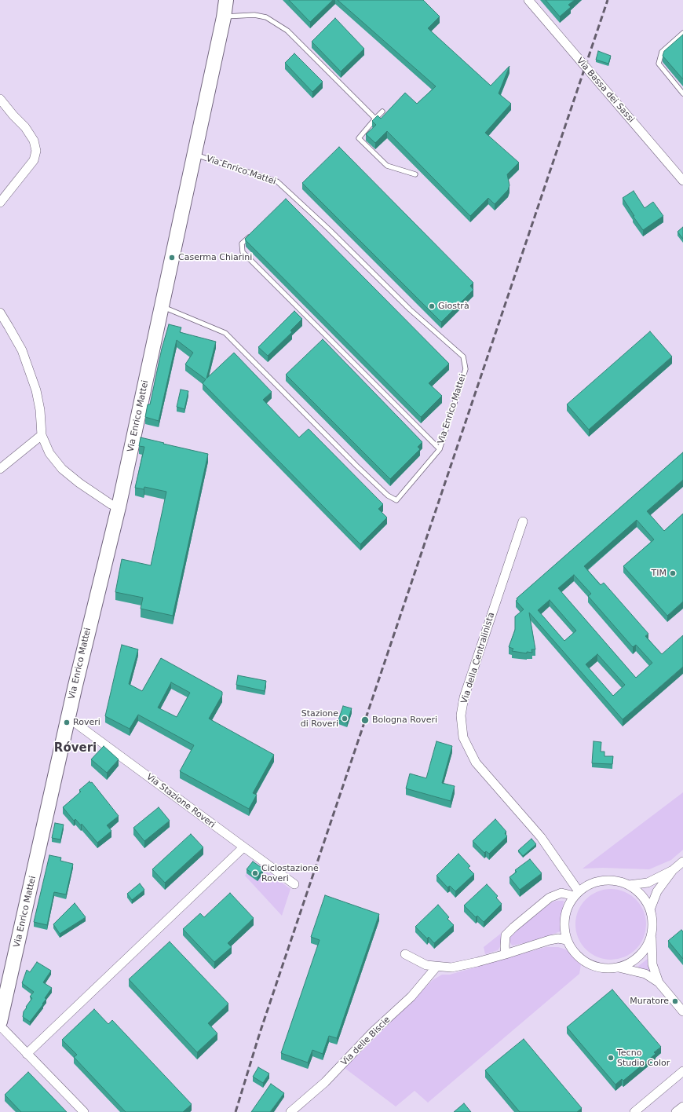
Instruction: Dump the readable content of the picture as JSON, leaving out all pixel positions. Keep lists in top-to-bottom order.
{
  "streets": {
    "main road": ["Via Enrico Mattei"],
    "street": [
      "Via Bassa dei Sassi",
      "Via della Centralinista",
      "Via Stazione Roveri",
      "Via delle Biscie"
    ]
  },
  "crossings": [
    ["Via Enrico Mattei", "Via Stazione Roveri"]
  ],
  "districts": ["Róveri"],
  "places": [
    "Caserma Chiarini",
    "Giostrà",
    "TIM",
    "Stazione di Roveri",
    "Bologna Roveri",
    "Roveri",
    "Ciclostazione Roveri",
    "Muratore",
    "Tecno Studio Color"
  ]
}
